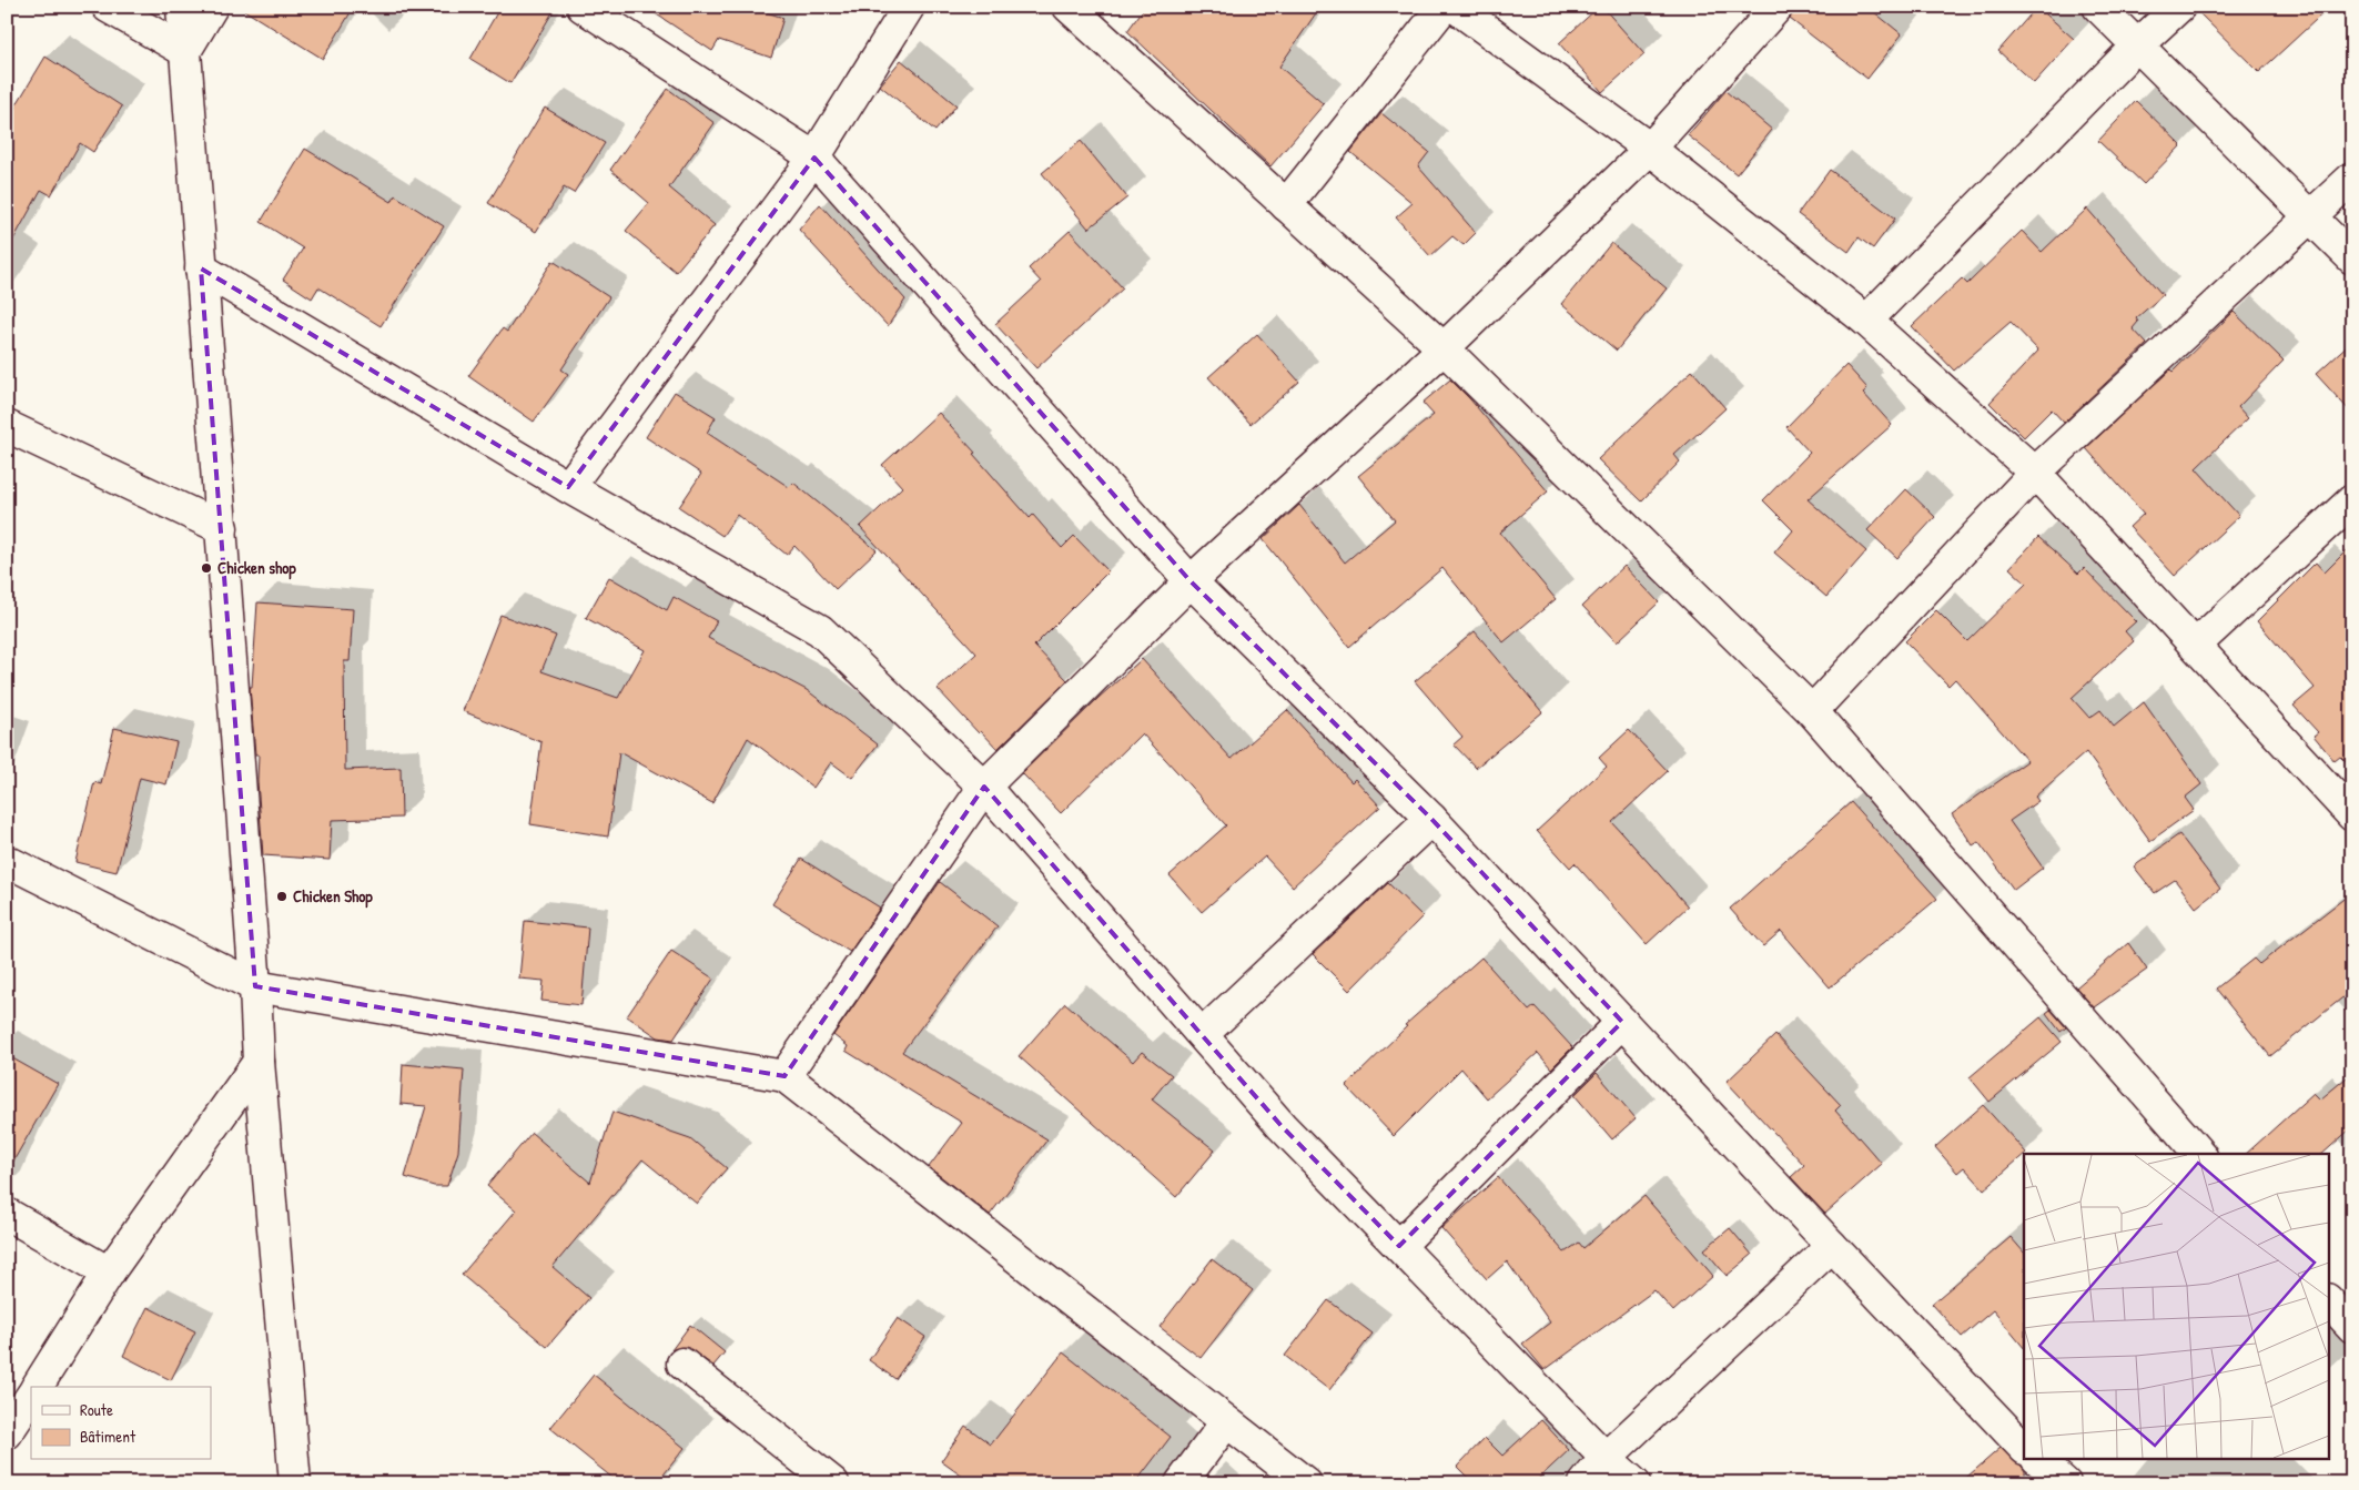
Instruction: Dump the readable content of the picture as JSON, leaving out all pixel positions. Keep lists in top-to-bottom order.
{
  "places": ["Chicken shop", "Chicken Shop"],
  "legend": ["Route", "Bâtiment"]
}
